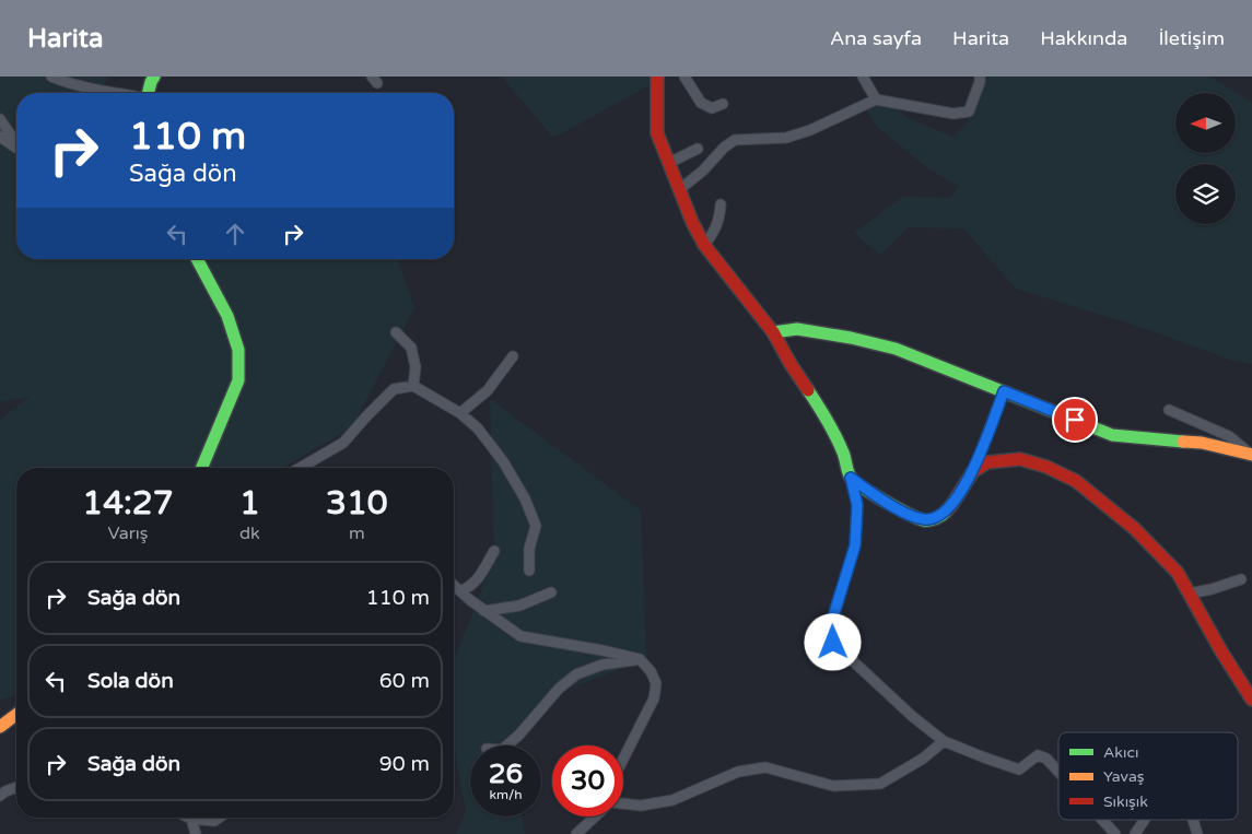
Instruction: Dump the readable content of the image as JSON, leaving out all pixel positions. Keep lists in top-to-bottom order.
{
  "legend": ["Akıcı", "Yavaş", "Sıkışık"],
  "north": "left",
  "page": {
    "header": "Harita",
    "nav": [
      "Ana sayfa",
      "Harita",
      "Hakkında",
      "İletişim"
    ],
    "turn": ["110 m", "Sağa dön"],
    "eta": [
      "14:27",
      "Varış",
      "1",
      "dk",
      "310",
      "m"
    ],
    "list": [
      {
        "name": "Sağa dön",
        "value": "110 m"
      },
      {
        "name": "Sola dön",
        "value": "60 m"
      },
      {
        "name": "Sağa dön",
        "value": "90 m"
      }
    ],
    "speed": "26 km/h",
    "limit": "30"
  }
}
